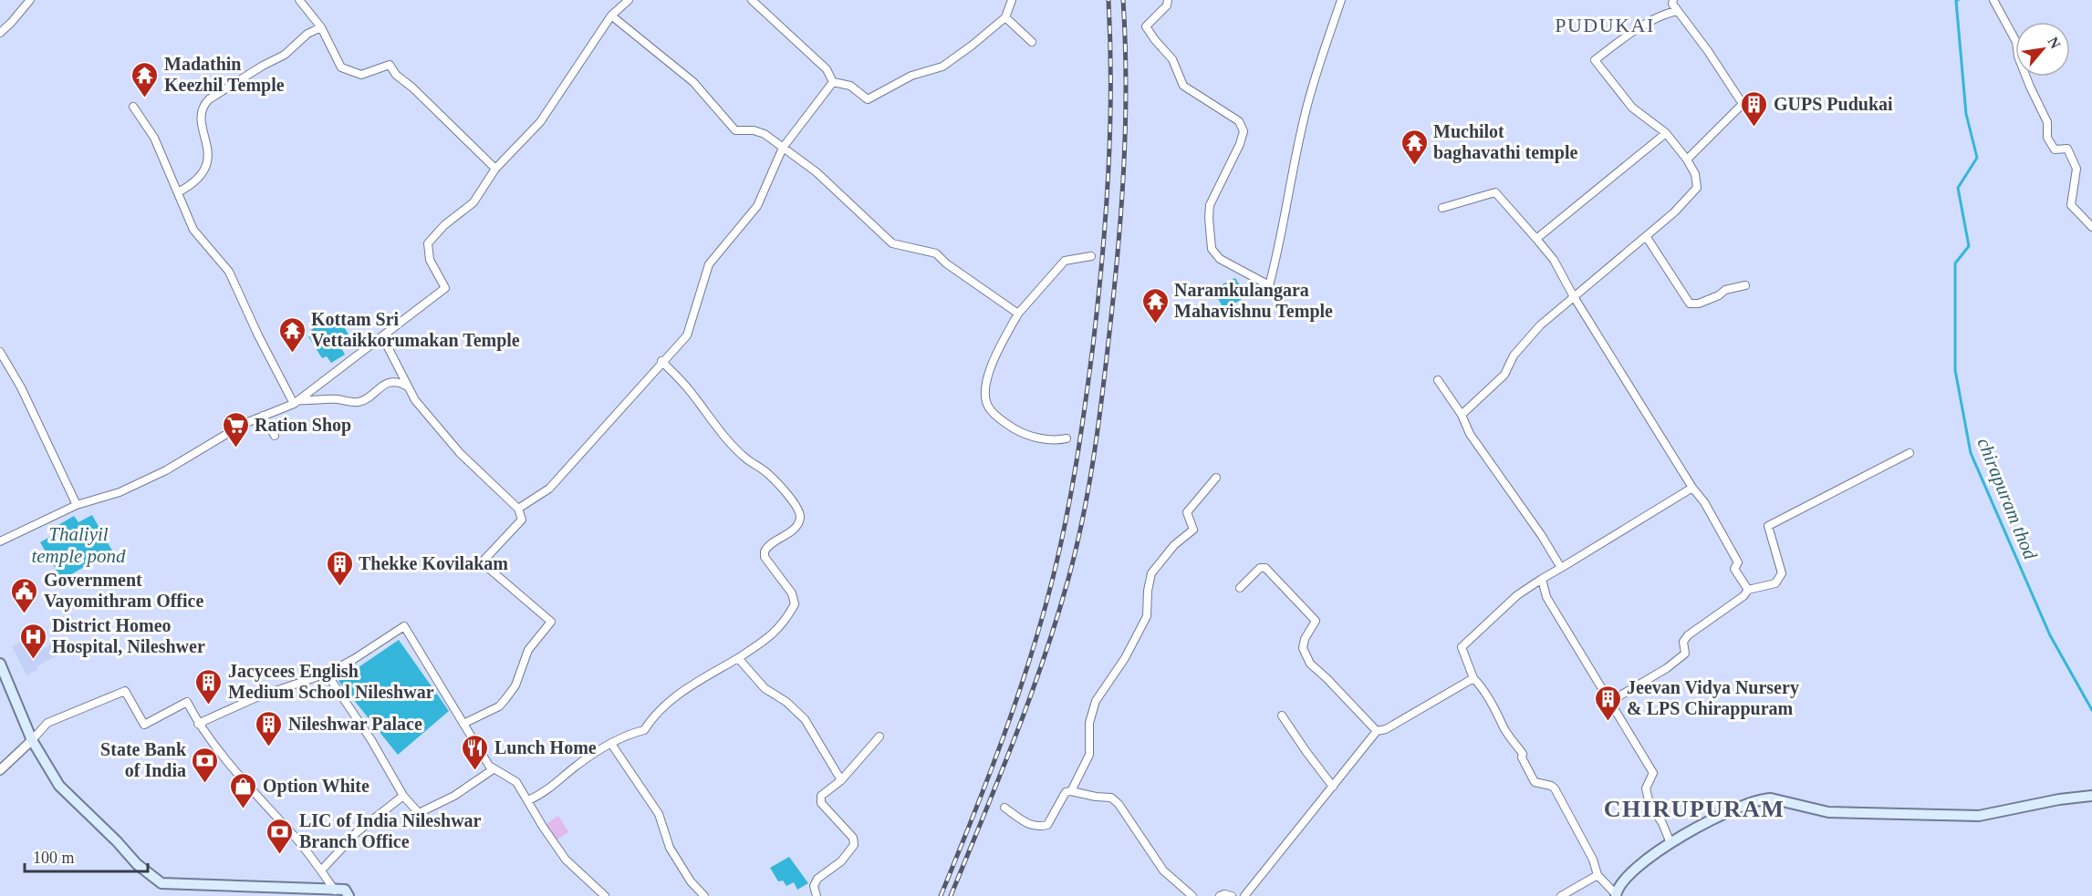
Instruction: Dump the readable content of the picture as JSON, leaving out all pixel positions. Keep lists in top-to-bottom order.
{
  "districts": ["PUDUKAI", "CHIRUPURAM"],
  "water": ["chirapuram thod", "Thaliyil temple pond"],
  "places": {
    "temple": [
      "Madathin Keezhil Temple",
      "Muchilot baghavathi temple",
      "Naramkulangara Mahavishnu Temple",
      "Kottam Sri Vettaikkorumakan Temple"
    ],
    "building": [
      "GUPS Pudukai",
      "Thekke Kovilakam",
      "Jacycees English Medium School Nileshwar",
      "Jeevan Vidya Nursery & LPS Chirappuram",
      "Nileshwar Palace"
    ],
    "supermarket": ["Ration Shop"],
    "public building": ["Government Vayomithram Office"],
    "hospital": ["District Homeo Hospital, Nileshwer"],
    "restaurant": ["Lunch Home"],
    "bank": ["State Bank of India", "LIC of India Nileshwar Branch Office"],
    "shop": ["Option White"]
  },
  "scale_bar": "100 m",
  "north": "top right"
}
